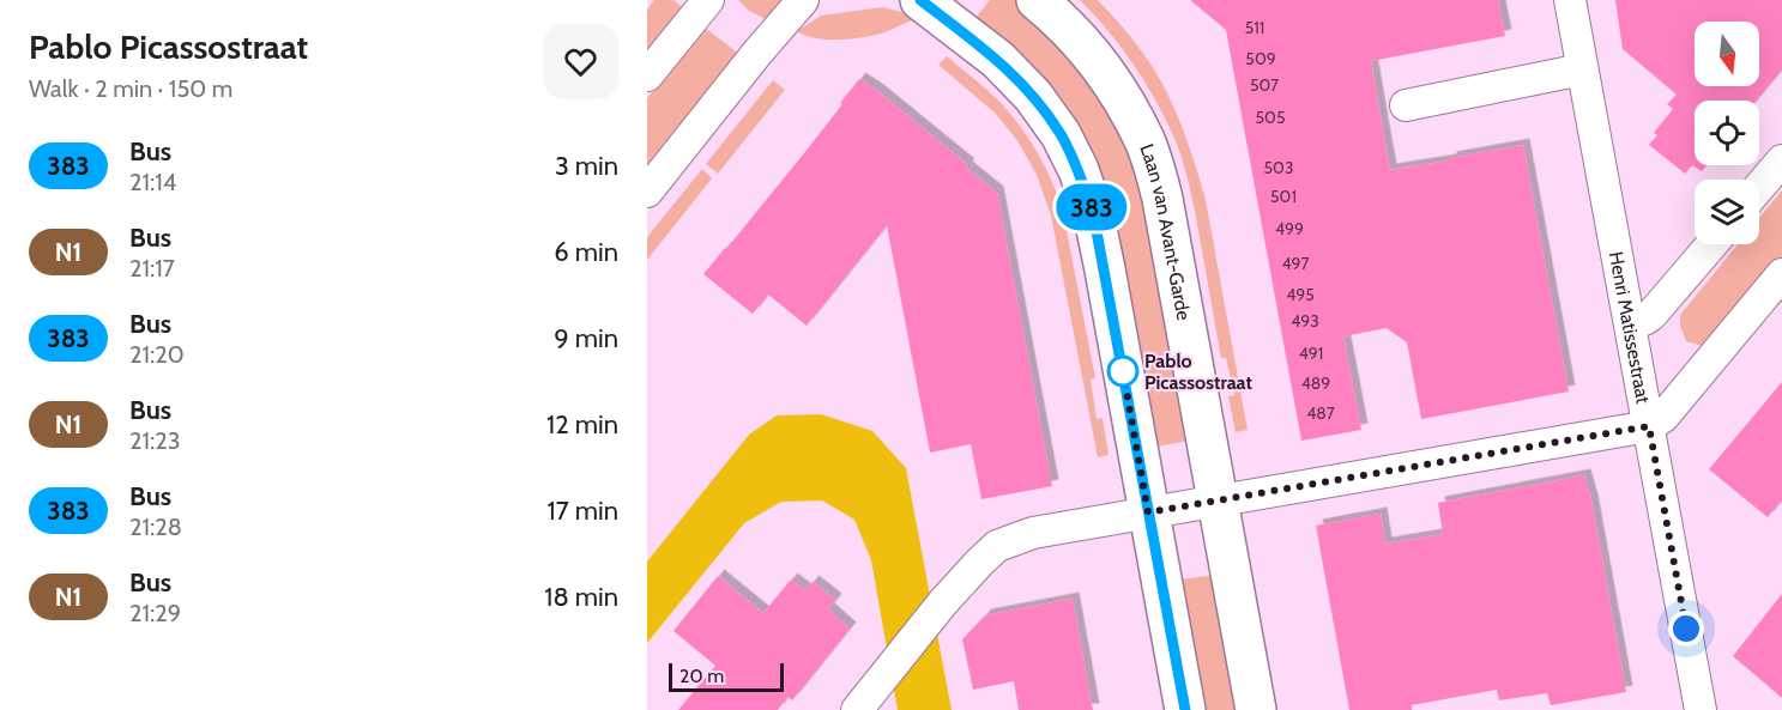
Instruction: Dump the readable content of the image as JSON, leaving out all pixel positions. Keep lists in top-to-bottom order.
{
  "streets": {
    "street": ["Laan van Avant-Garde", "Henri Matissestraat"]
  },
  "places": ["Pablo Picassostraat"],
  "lines": ["bus line 383"],
  "house_numbers": [
    "511",
    "509",
    "507",
    "505",
    "503",
    "501",
    "499",
    "497",
    "495",
    "493",
    "491",
    "489",
    "487"
  ],
  "scale_bar": "20 m",
  "north": "bottom",
  "page": {
    "heading": ["Pablo Picassostraat", "Walk · 2 min · 150 m"],
    "on_map": "383",
    "list": [
      {
        "mark": "383",
        "name": "Bus",
        "note": "21:14",
        "value": "3 min"
      },
      {
        "mark": "N1",
        "name": "Bus",
        "note": "21:17",
        "value": "6 min"
      },
      {
        "mark": "383",
        "name": "Bus",
        "note": "21:20",
        "value": "9 min"
      },
      {
        "mark": "N1",
        "name": "Bus",
        "note": "21:23",
        "value": "12 min"
      },
      {
        "mark": "383",
        "name": "Bus",
        "note": "21:28",
        "value": "17 min"
      },
      {
        "mark": "N1",
        "name": "Bus",
        "note": "21:29",
        "value": "18 min"
      }
    ],
    "scale": "20 m"
  }
}
